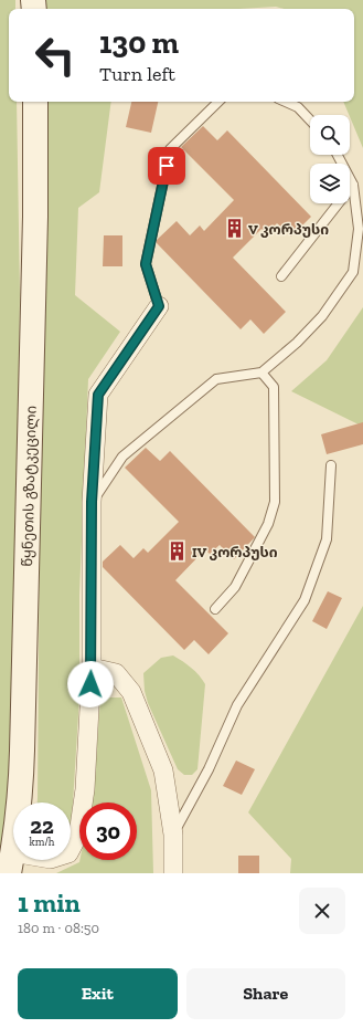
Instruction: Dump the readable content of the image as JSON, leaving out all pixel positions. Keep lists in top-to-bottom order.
{
  "streets": {
    "main road": ["წყნეთის გზატკეცილი"]
  },
  "places": {
    "building": ["V კორპუსი", "IV კორპუსი"]
  },
  "page": {
    "turn": ["130 m", "Turn left"],
    "speed": "22 km/h",
    "limit": "30",
    "heading": ["1 min", "180 m · 08:50"],
    "buttons": ["Exit", "Share"]
  }
}
